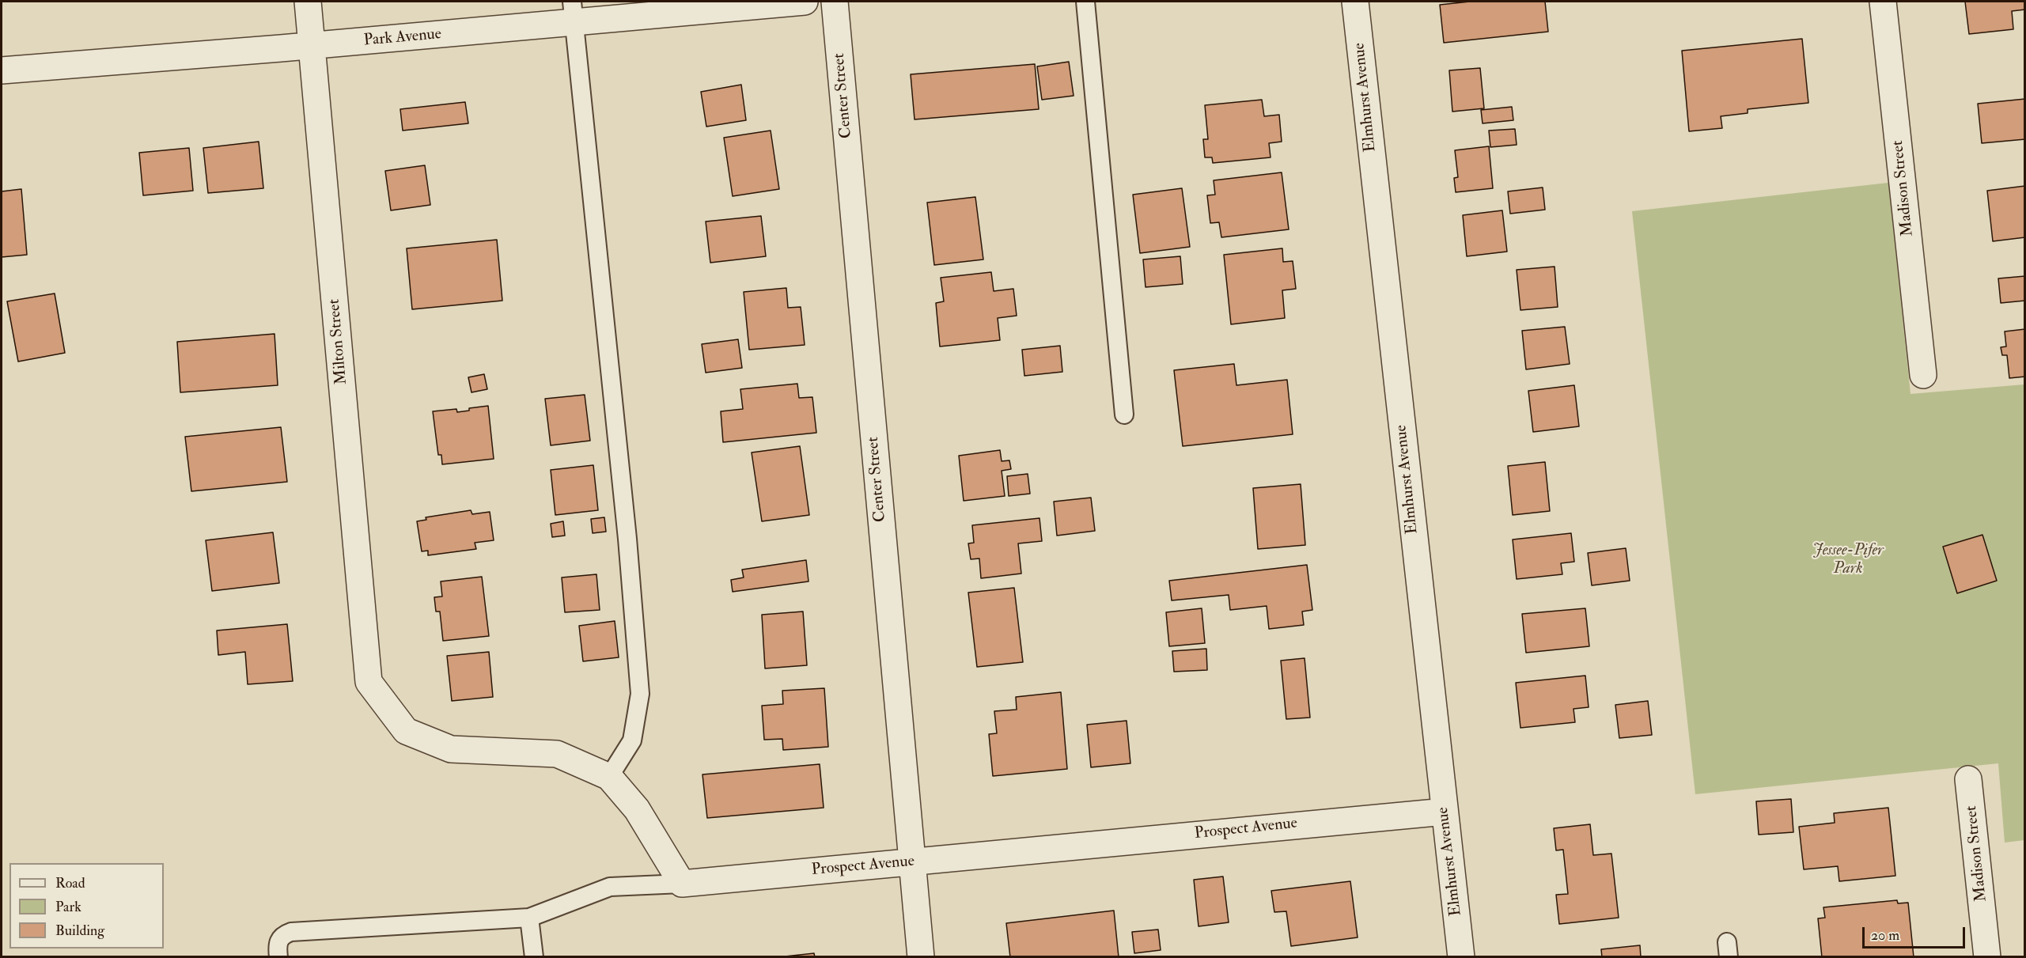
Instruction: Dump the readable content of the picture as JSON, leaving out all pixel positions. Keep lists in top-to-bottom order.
{
  "streets": {
    "street": [
      "Park Avenue",
      "Center Street",
      "Elmhurst Avenue",
      "Madison Street",
      "Milton Street",
      "Prospect Avenue"
    ]
  },
  "crossings": [
    ["Park Avenue", "Milton Street"],
    ["Center Street", "Prospect Avenue"],
    ["Elmhurst Avenue", "Prospect Avenue"]
  ],
  "parks": ["Jessee-Pifer Park"],
  "legend": ["Road", "Park", "Building"],
  "scale_bar": "20 m"
}
